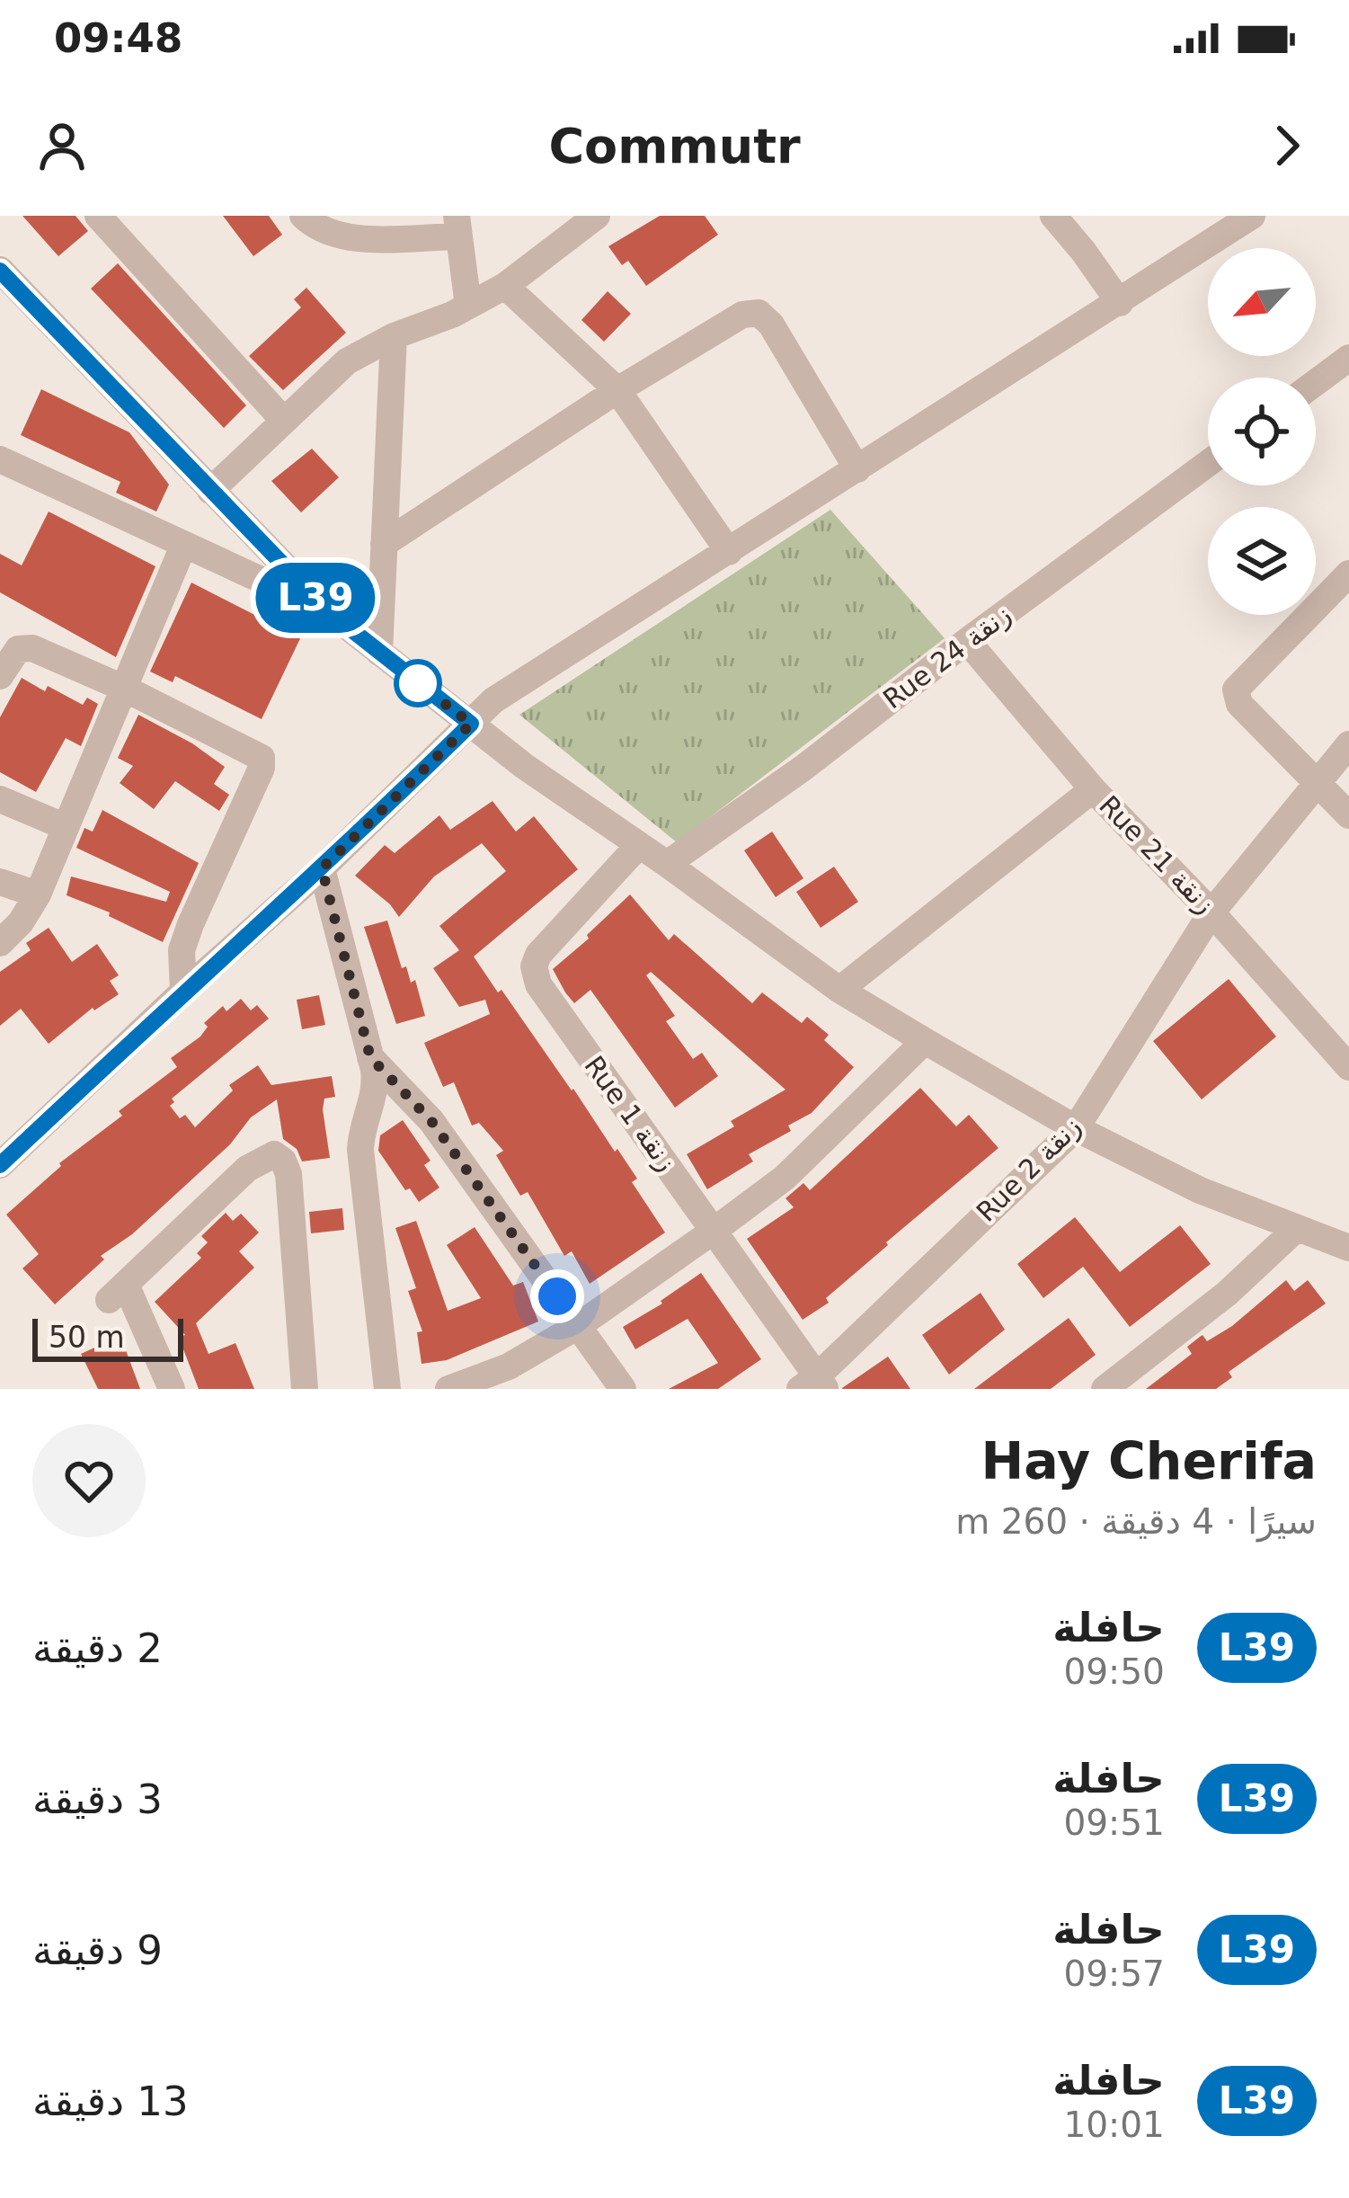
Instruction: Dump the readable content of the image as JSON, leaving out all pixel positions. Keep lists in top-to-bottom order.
{
  "streets": {
    "street": [
      "Rue 24 زنقة",
      "Rue 21 زنقة",
      "Rue 1 زنقة",
      "Rue 2 زنقة"
    ]
  },
  "crossings": [
    ["Rue 24 زنقة", "Rue 21 زنقة"],
    ["Rue 21 زنقة", "Rue 2 زنقة"],
    ["Rue 1 زنقة", "Rue 2 زنقة"]
  ],
  "lines": ["bus line L39"],
  "scale_bar": "50 m",
  "north": "bottom left",
  "page": {
    "status": "09:48",
    "header": "Commutr",
    "on_map": "L39",
    "scale": "50 m",
    "heading": ["Hay Cherifa", "سيرًا · 4 دقيقة · 260 m"],
    "list": [
      {
        "mark": "L39",
        "name": "حافلة",
        "note": "09:50",
        "value": "2 دقيقة"
      },
      {
        "mark": "L39",
        "name": "حافلة",
        "note": "09:51",
        "value": "3 دقيقة"
      },
      {
        "mark": "L39",
        "name": "حافلة",
        "note": "09:57",
        "value": "9 دقيقة"
      },
      {
        "mark": "L39",
        "name": "حافلة",
        "note": "10:01",
        "value": "13 دقيقة"
      }
    ]
  }
}
